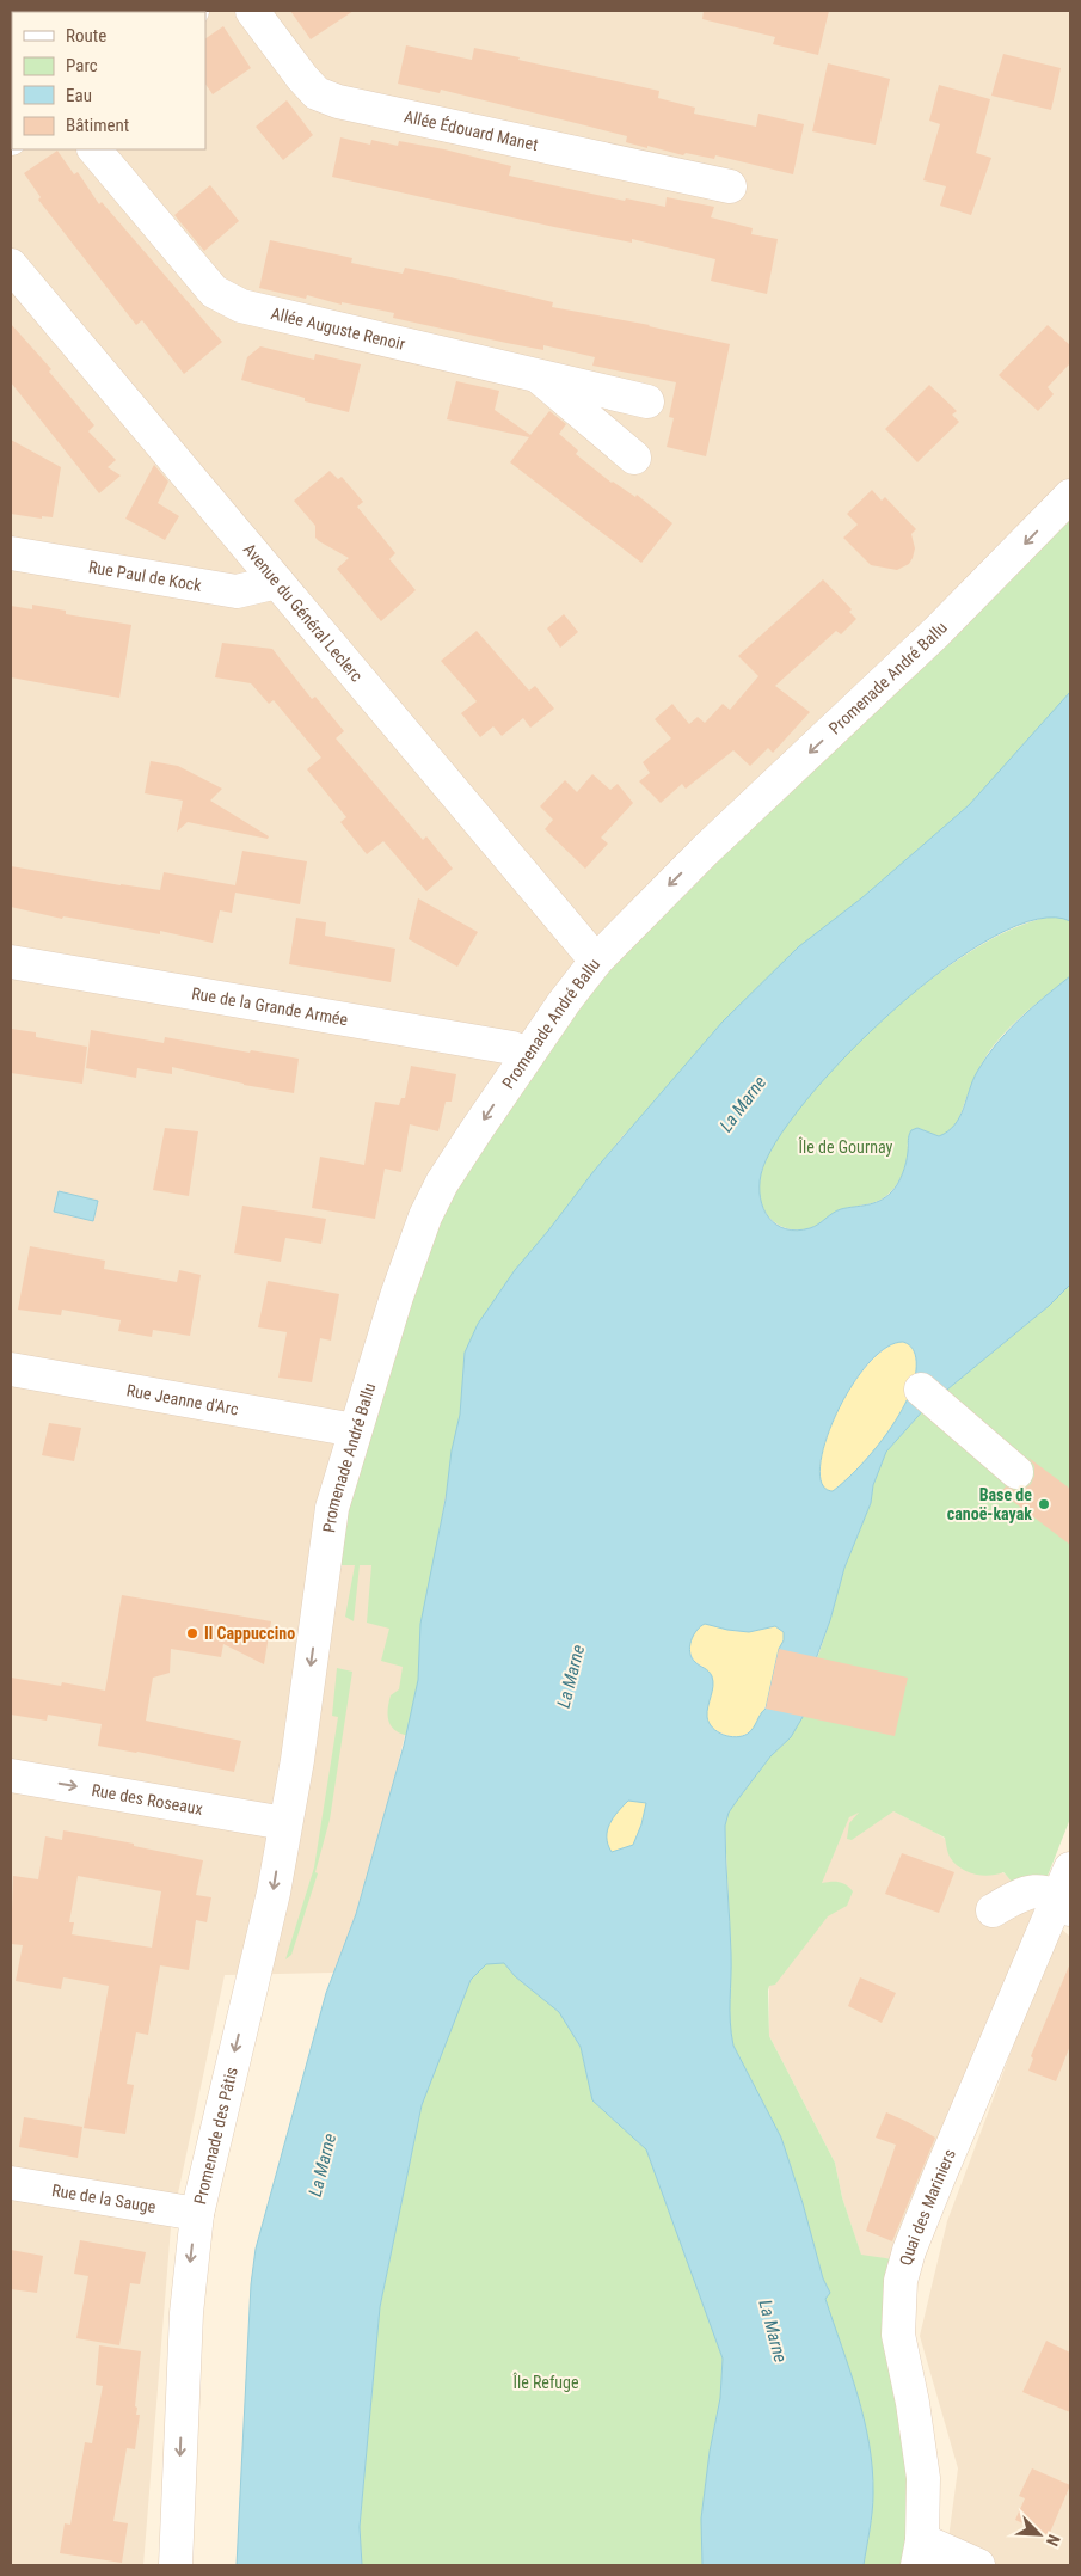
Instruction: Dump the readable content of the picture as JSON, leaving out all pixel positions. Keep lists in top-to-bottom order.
{
  "streets": {
    "street": [
      "Allée Édouard Manet",
      "Allée Auguste Renoir",
      "Rue Paul de Kock",
      "Avenue du Général Leclerc",
      "Promenade André Ballu",
      "Rue de la Grande Armée",
      "Rue Jeanne d'Arc",
      "Rue des Roseaux",
      "Promenade des Pâtis",
      "Rue de la Sauge",
      "Quai des Mariniers"
    ]
  },
  "crossings": [
    ["Rue Paul de Kock", "Avenue du Général Leclerc"],
    ["Avenue du Général Leclerc", "Promenade André Ballu"],
    ["Promenade André Ballu", "Rue de la Grande Armée"],
    ["Promenade André Ballu", "Rue Jeanne d'Arc"],
    ["Promenade André Ballu", "Promenade des Pâtis"],
    ["Rue des Roseaux", "Promenade des Pâtis"],
    ["Promenade des Pâtis", "Rue de la Sauge"]
  ],
  "one_way": ["Promenade André Ballu", "Rue des Roseaux", "Promenade des Pâtis"],
  "water": ["La Marne"],
  "parks": ["Île de Gournay", "Île Refuge"],
  "places": ["Base de canoë-kayak", "Il Cappuccino"],
  "legend": [
    "Route",
    "Parc",
    "Eau",
    "Bâtiment"
  ],
  "north": "bottom right"
}
